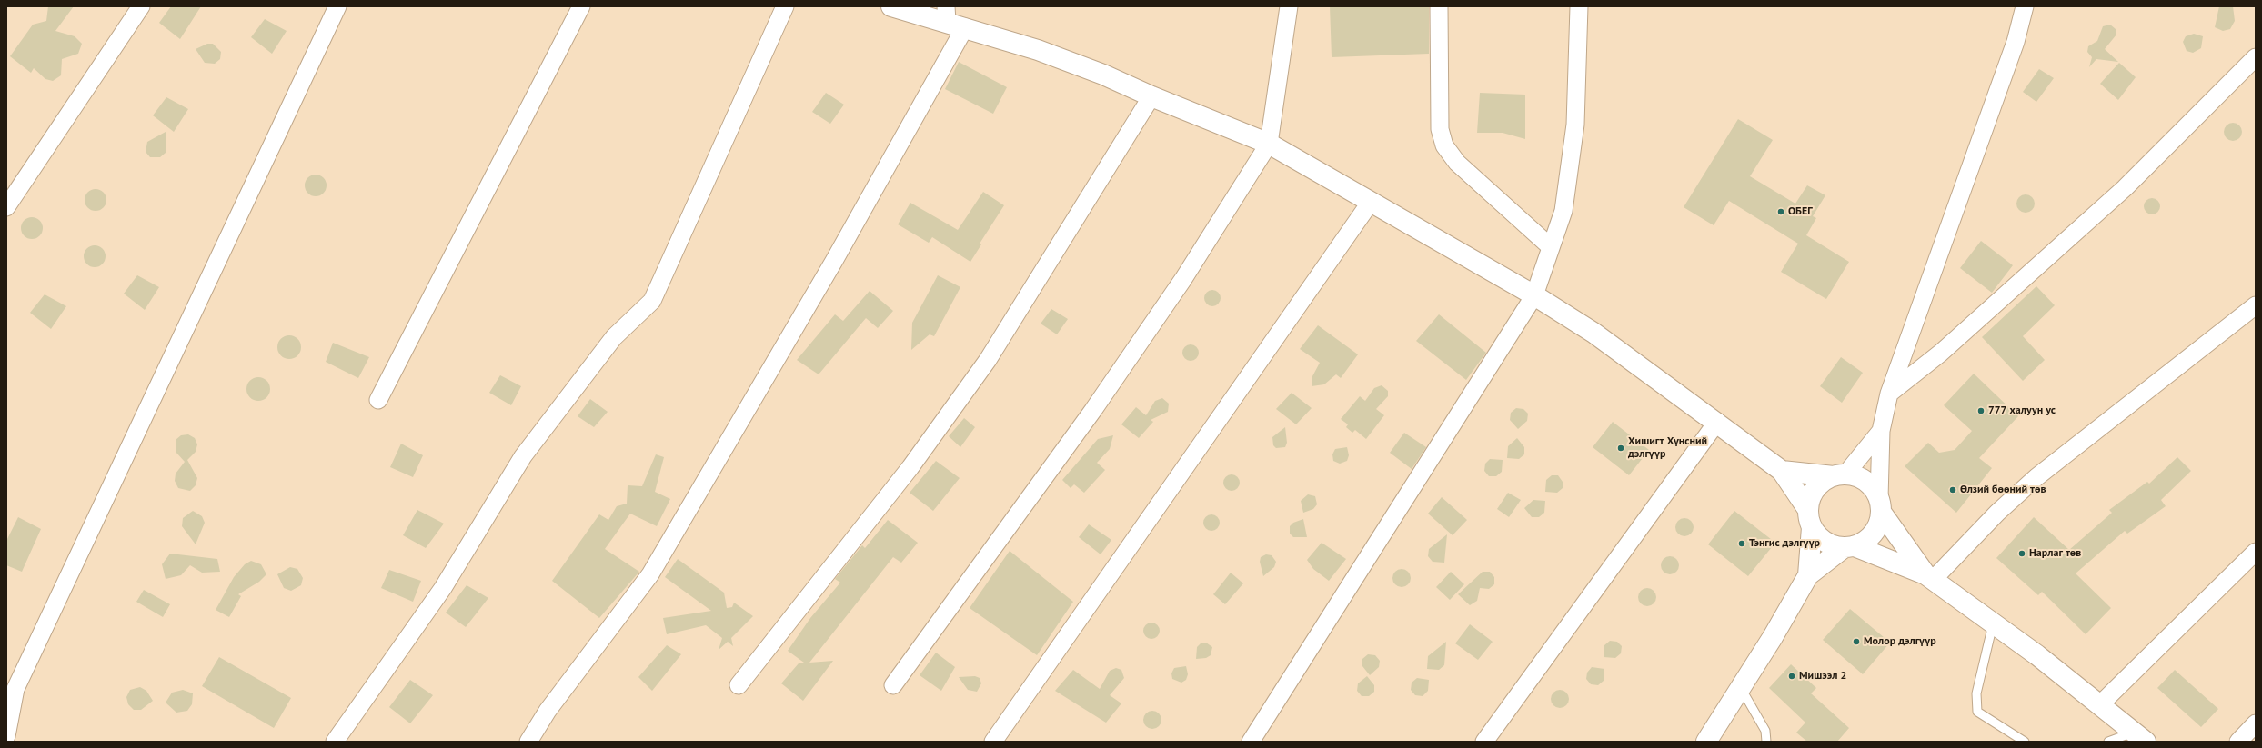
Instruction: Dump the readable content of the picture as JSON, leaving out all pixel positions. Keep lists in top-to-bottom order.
{
  "places": [
    "ОБЕГ",
    "777 халуун ус",
    "Хишигт Хүнсний дэлгүүр",
    "Өлзий бөөний төв",
    "Тэнгис дэлгүүр",
    "Нарлаг төв",
    "Молор дэлгүүр",
    "Мишээл 2"
  ]
}
